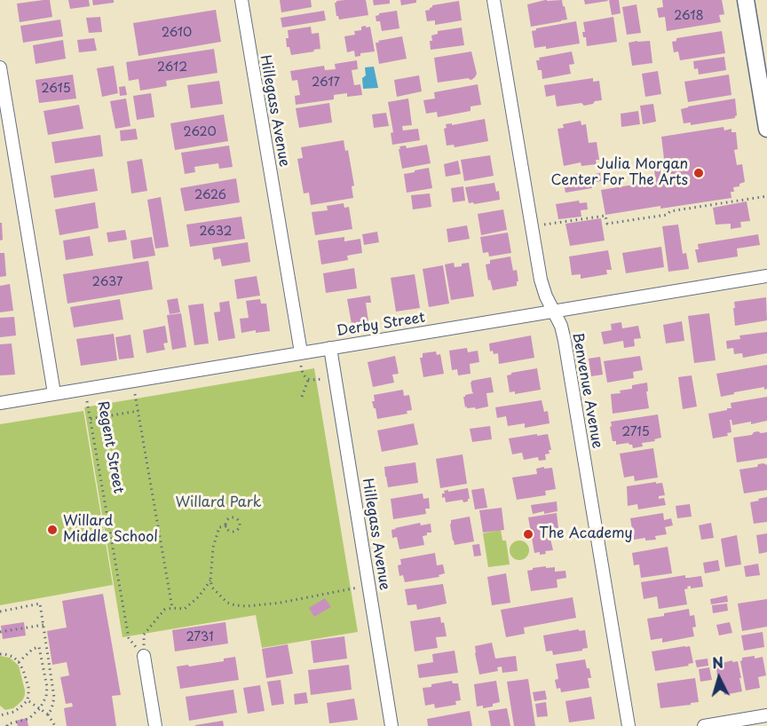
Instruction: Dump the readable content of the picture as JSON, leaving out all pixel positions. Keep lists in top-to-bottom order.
{
  "streets": {
    "street": ["Hillegass Avenue", "Derby Street", "Benvenue Avenue"],
    "path": ["Regent Street"]
  },
  "crossings": [
    ["Hillegass Avenue", "Derby Street"],
    ["Derby Street", "Benvenue Avenue"],
    ["Derby Street", "Regent Street"]
  ],
  "parks": ["Willard Park"],
  "places": ["Julia Morgan Center For The Arts", "Willard Middle School", "The Academy"],
  "house_numbers": [
    "2618",
    "2610",
    "2612",
    "2617",
    "2615",
    "2620",
    "2626",
    "2632",
    "2637",
    "2715",
    "2731"
  ],
  "north": "top"
}
